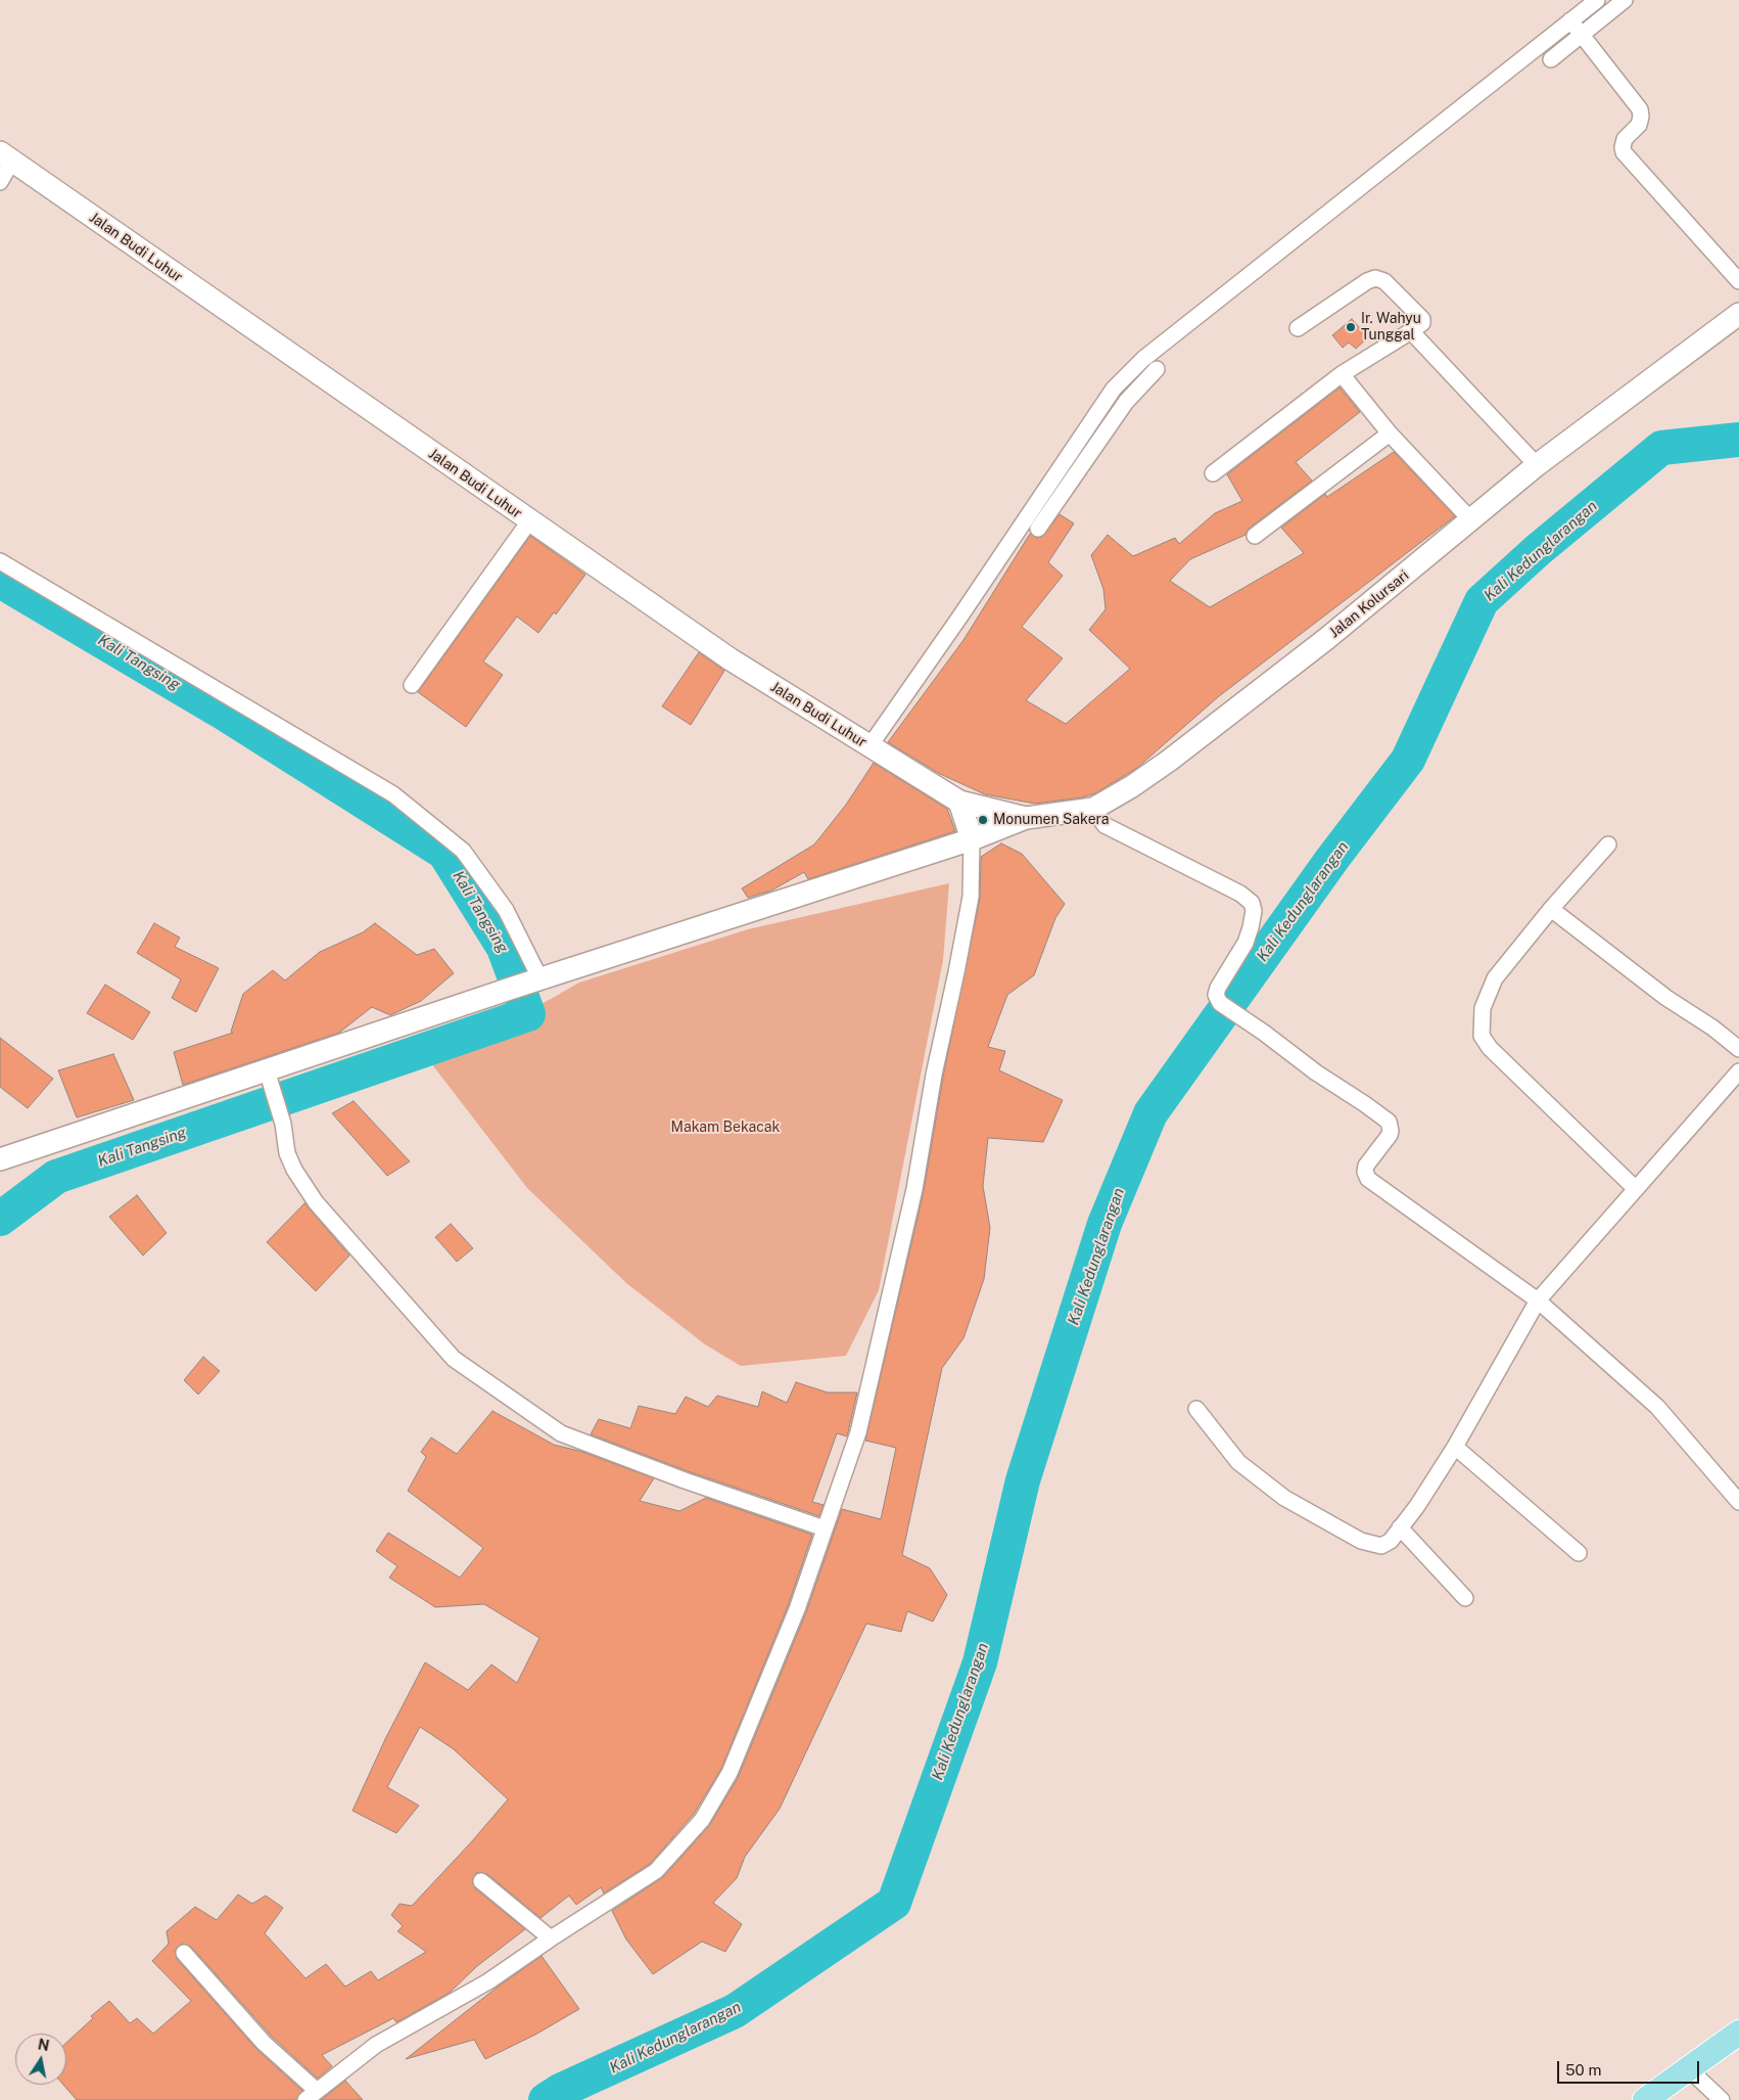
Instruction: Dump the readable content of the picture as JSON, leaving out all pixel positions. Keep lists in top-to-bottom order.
{
  "streets": {
    "street": ["Jalan Budi Luhur", "Jalan Kolursari"]
  },
  "crossings": [
    ["Jalan Budi Luhur", "Jalan Kolursari"]
  ],
  "water": ["Kali Kedunglarangan", "Kali Tangsing"],
  "parks": ["Makam Bekacak"],
  "places": ["Ir. Wahyu Tunggal", "Monumen Sakera"],
  "scale_bar": "50 m",
  "north": "top"
}
